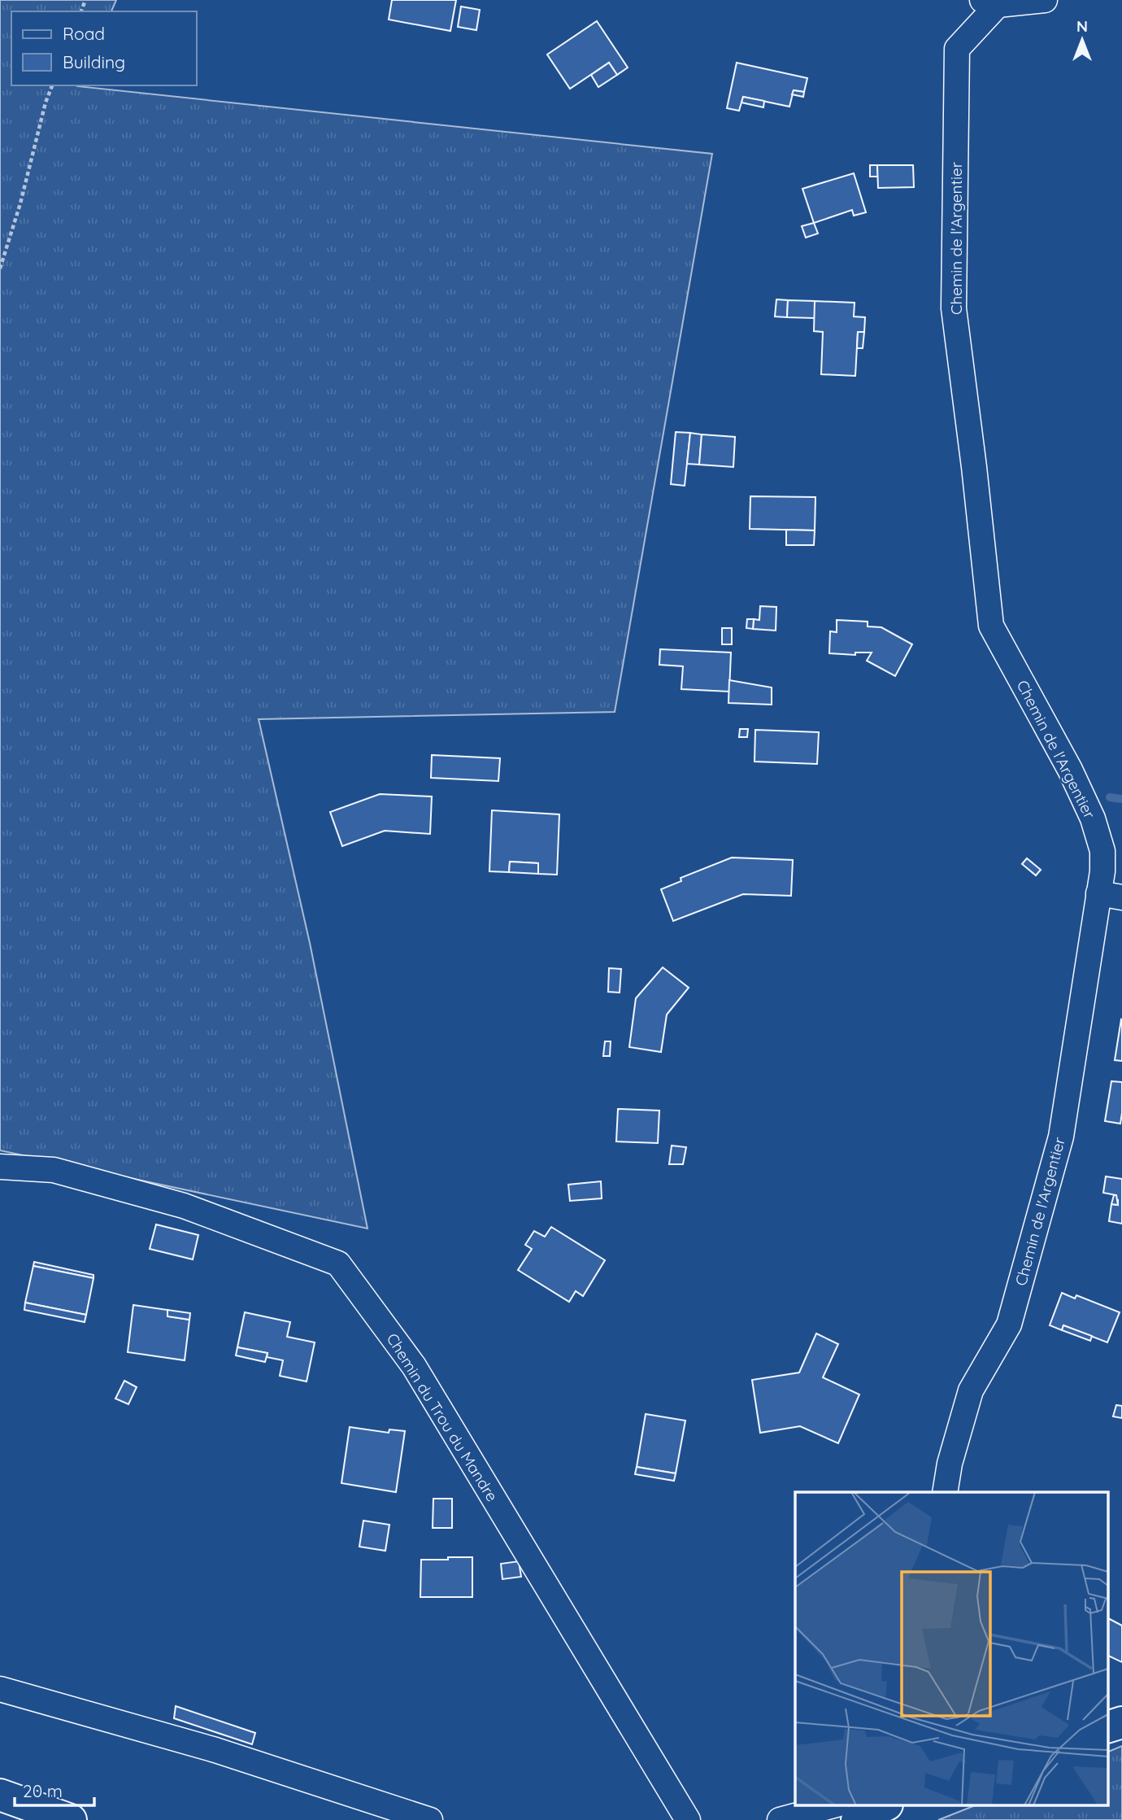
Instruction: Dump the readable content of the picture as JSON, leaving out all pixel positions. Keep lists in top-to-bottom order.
{
  "streets": {
    "street": ["Chemin de l'Argentier", "Chemin du Trou du Mandre"]
  },
  "legend": ["Road", "Building"],
  "scale_bar": "20 m",
  "north": "top"
}
